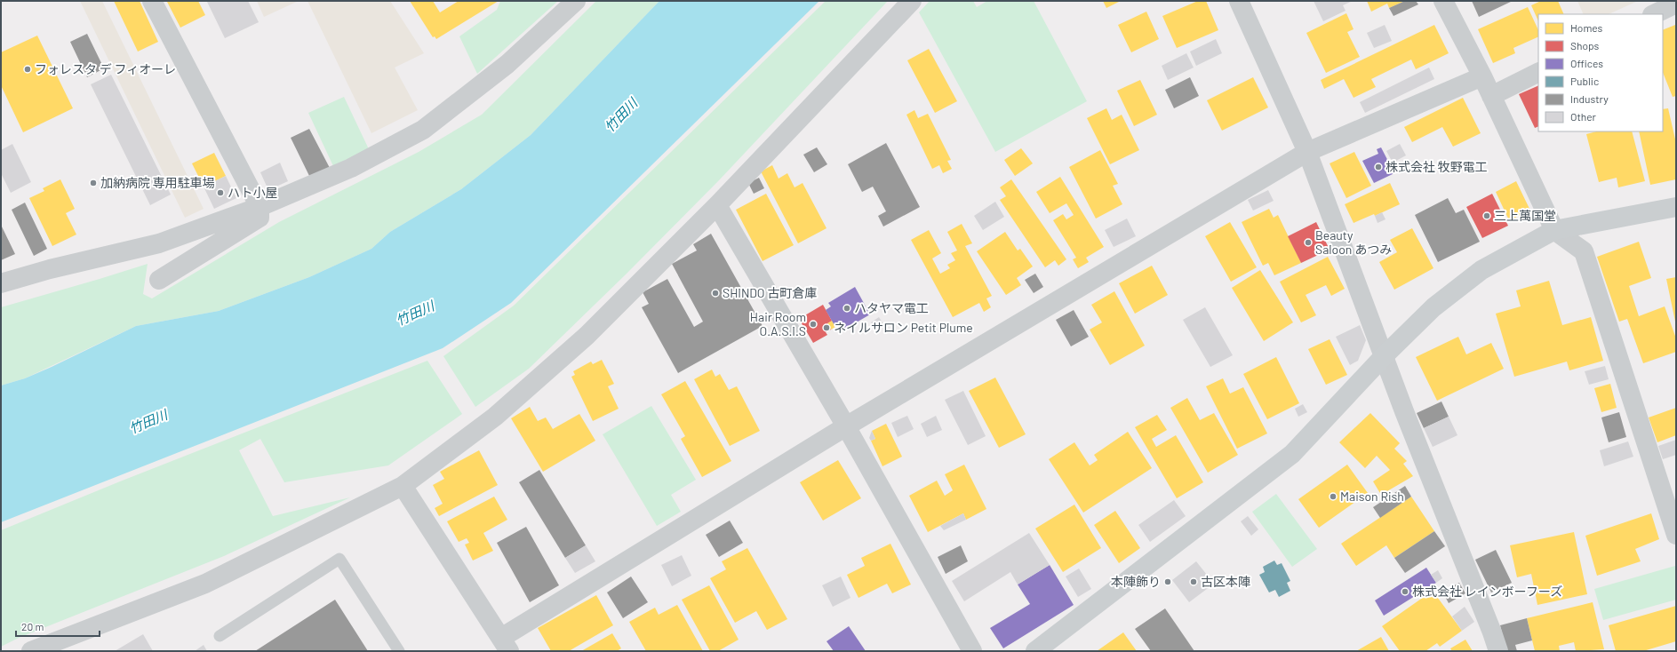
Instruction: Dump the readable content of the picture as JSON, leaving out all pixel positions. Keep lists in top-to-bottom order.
{
  "water": ["竹田川"],
  "places": [
    "フォレスタ デ フィオーレ",
    "株式会社 牧野電工",
    "加納病院 専用駐車場",
    "ハト小屋",
    "三上萬国堂",
    "Beauty Saloon あつみ",
    "SHINDO 古町倉庫",
    "ハタヤマ電工",
    "Hair Room O.A.S.I.S",
    "ネイルサロン Petit Plume",
    "Maison Rish",
    "本陣飾り",
    "古区本陣",
    "株式会社 レインボーフーズ"
  ],
  "legend": [
    "Homes",
    "Shops",
    "Offices",
    "Public",
    "Industry",
    "Other"
  ],
  "scale_bar": "20 m"
}
